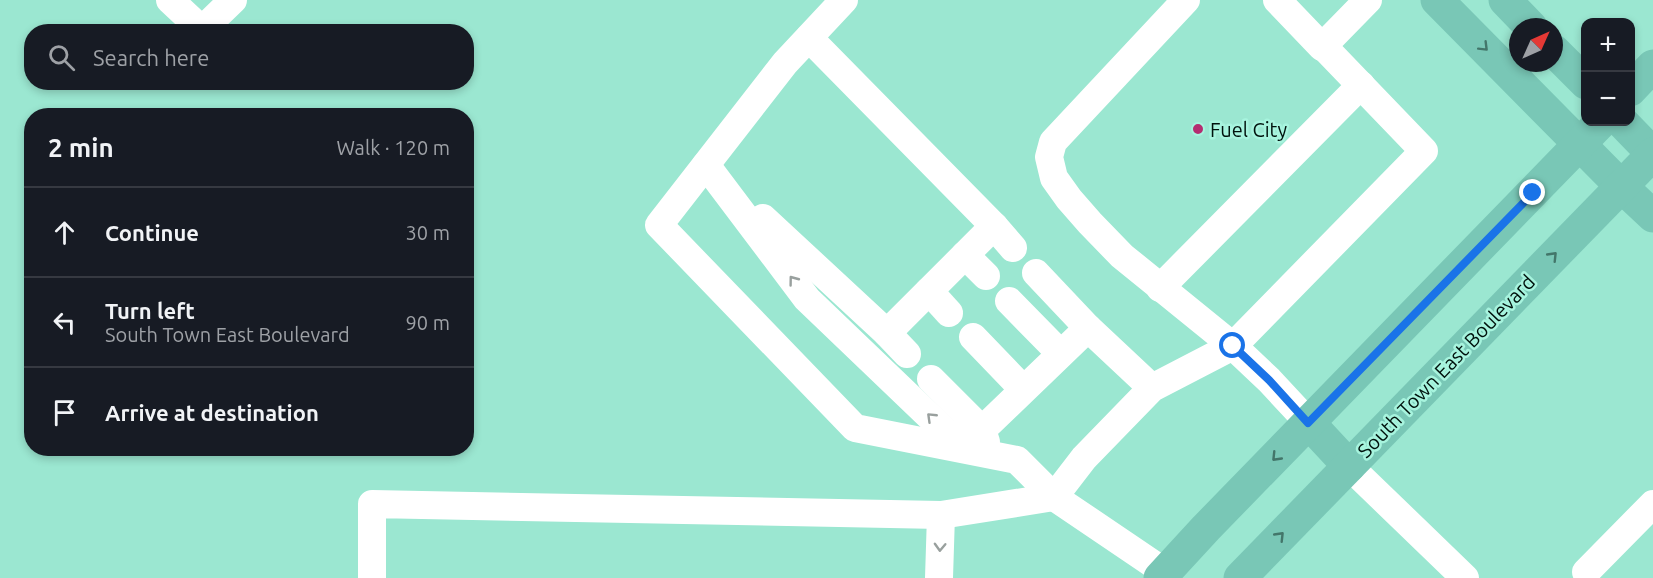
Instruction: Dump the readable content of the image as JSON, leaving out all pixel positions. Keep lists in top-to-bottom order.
{
  "streets": {
    "main road": ["South Town East Boulevard"]
  },
  "places": ["Fuel City"],
  "north": "top right",
  "page": {
    "map_buttons": ["+", "−"],
    "search": "Search here",
    "heading": ["2 min", "Walk · 120 m"],
    "list": [
      ["Continue", "30 m"],
      ["Turn left", "South Town East Boulevard", "90 m"],
      "Arrive at destination"
    ]
  }
}
